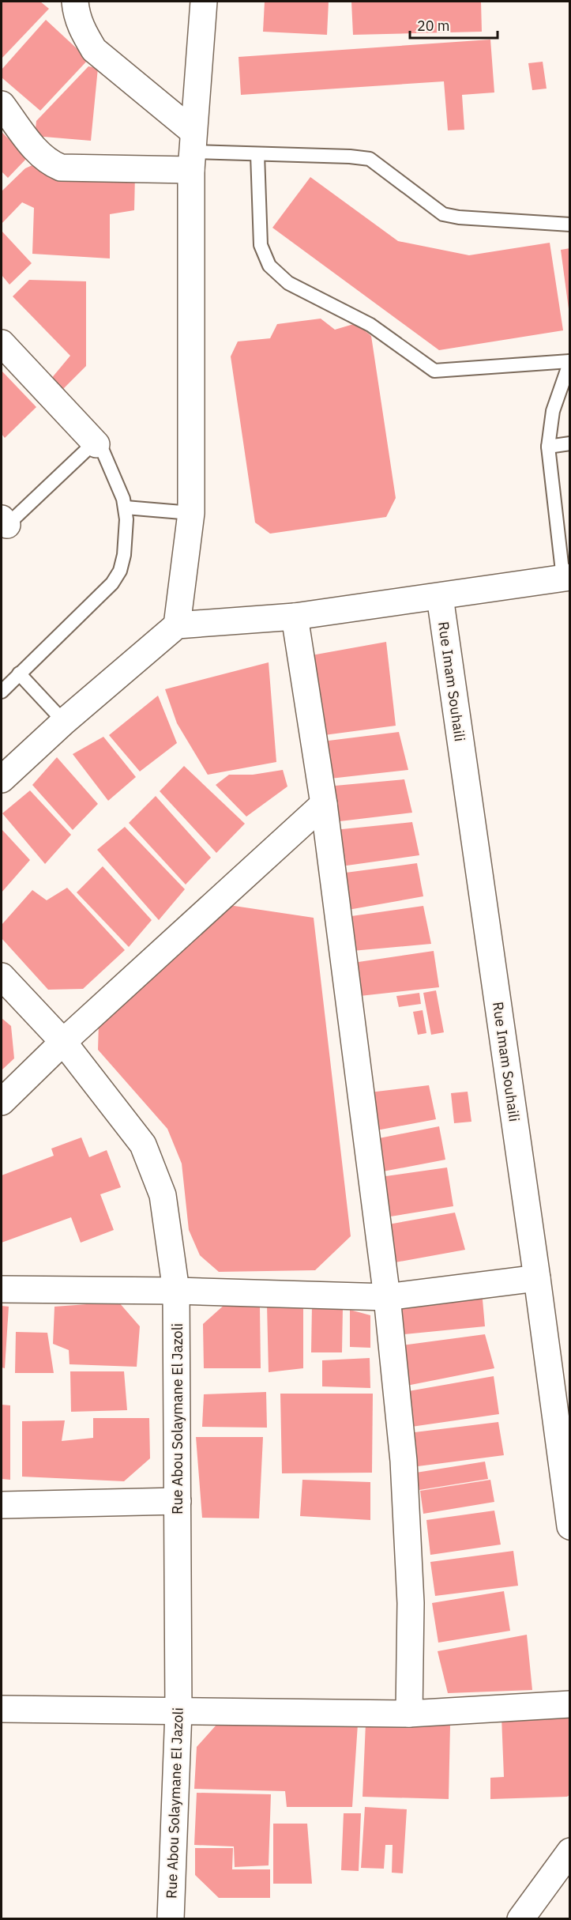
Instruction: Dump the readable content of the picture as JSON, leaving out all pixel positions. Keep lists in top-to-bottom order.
{
  "streets": {
    "street": ["Rue Imam Souhaili", "Rue Abou Solaymane El Jazoli"]
  },
  "scale_bar": "20 m"
}
